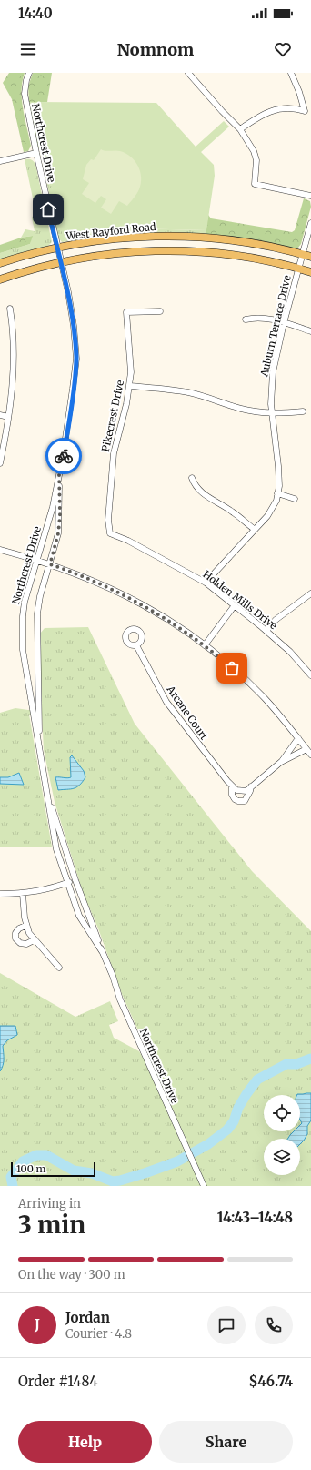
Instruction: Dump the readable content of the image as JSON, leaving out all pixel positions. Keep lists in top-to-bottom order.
{
  "streets": {
    "main road": ["West Rayford Road"],
    "street": [
      "Northcrest Drive",
      "Auburn Terrace Drive",
      "Pikecrest Drive",
      "Holden Mills Drive",
      "Arcane Court"
    ]
  },
  "crossings": [
    ["Northcrest Drive", "West Rayford Road"],
    ["West Rayford Road", "Auburn Terrace Drive"],
    ["Auburn Terrace Drive", "Holden Mills Drive"],
    ["Pikecrest Drive", "Holden Mills Drive"]
  ],
  "scale_bar": "100 m",
  "page": {
    "status": "14:40",
    "header": "Nomnom",
    "scale": "100 m",
    "heading": ["3 min", "Arriving in", "14:43–14:48"],
    "panel": [
      "Jordan",
      "Courier · 4.8",
      "Order #1484",
      "$46.74"
    ],
    "bar": "On the way · 300 m",
    "round": "J",
    "buttons": ["Help", "Share"]
  }
}
